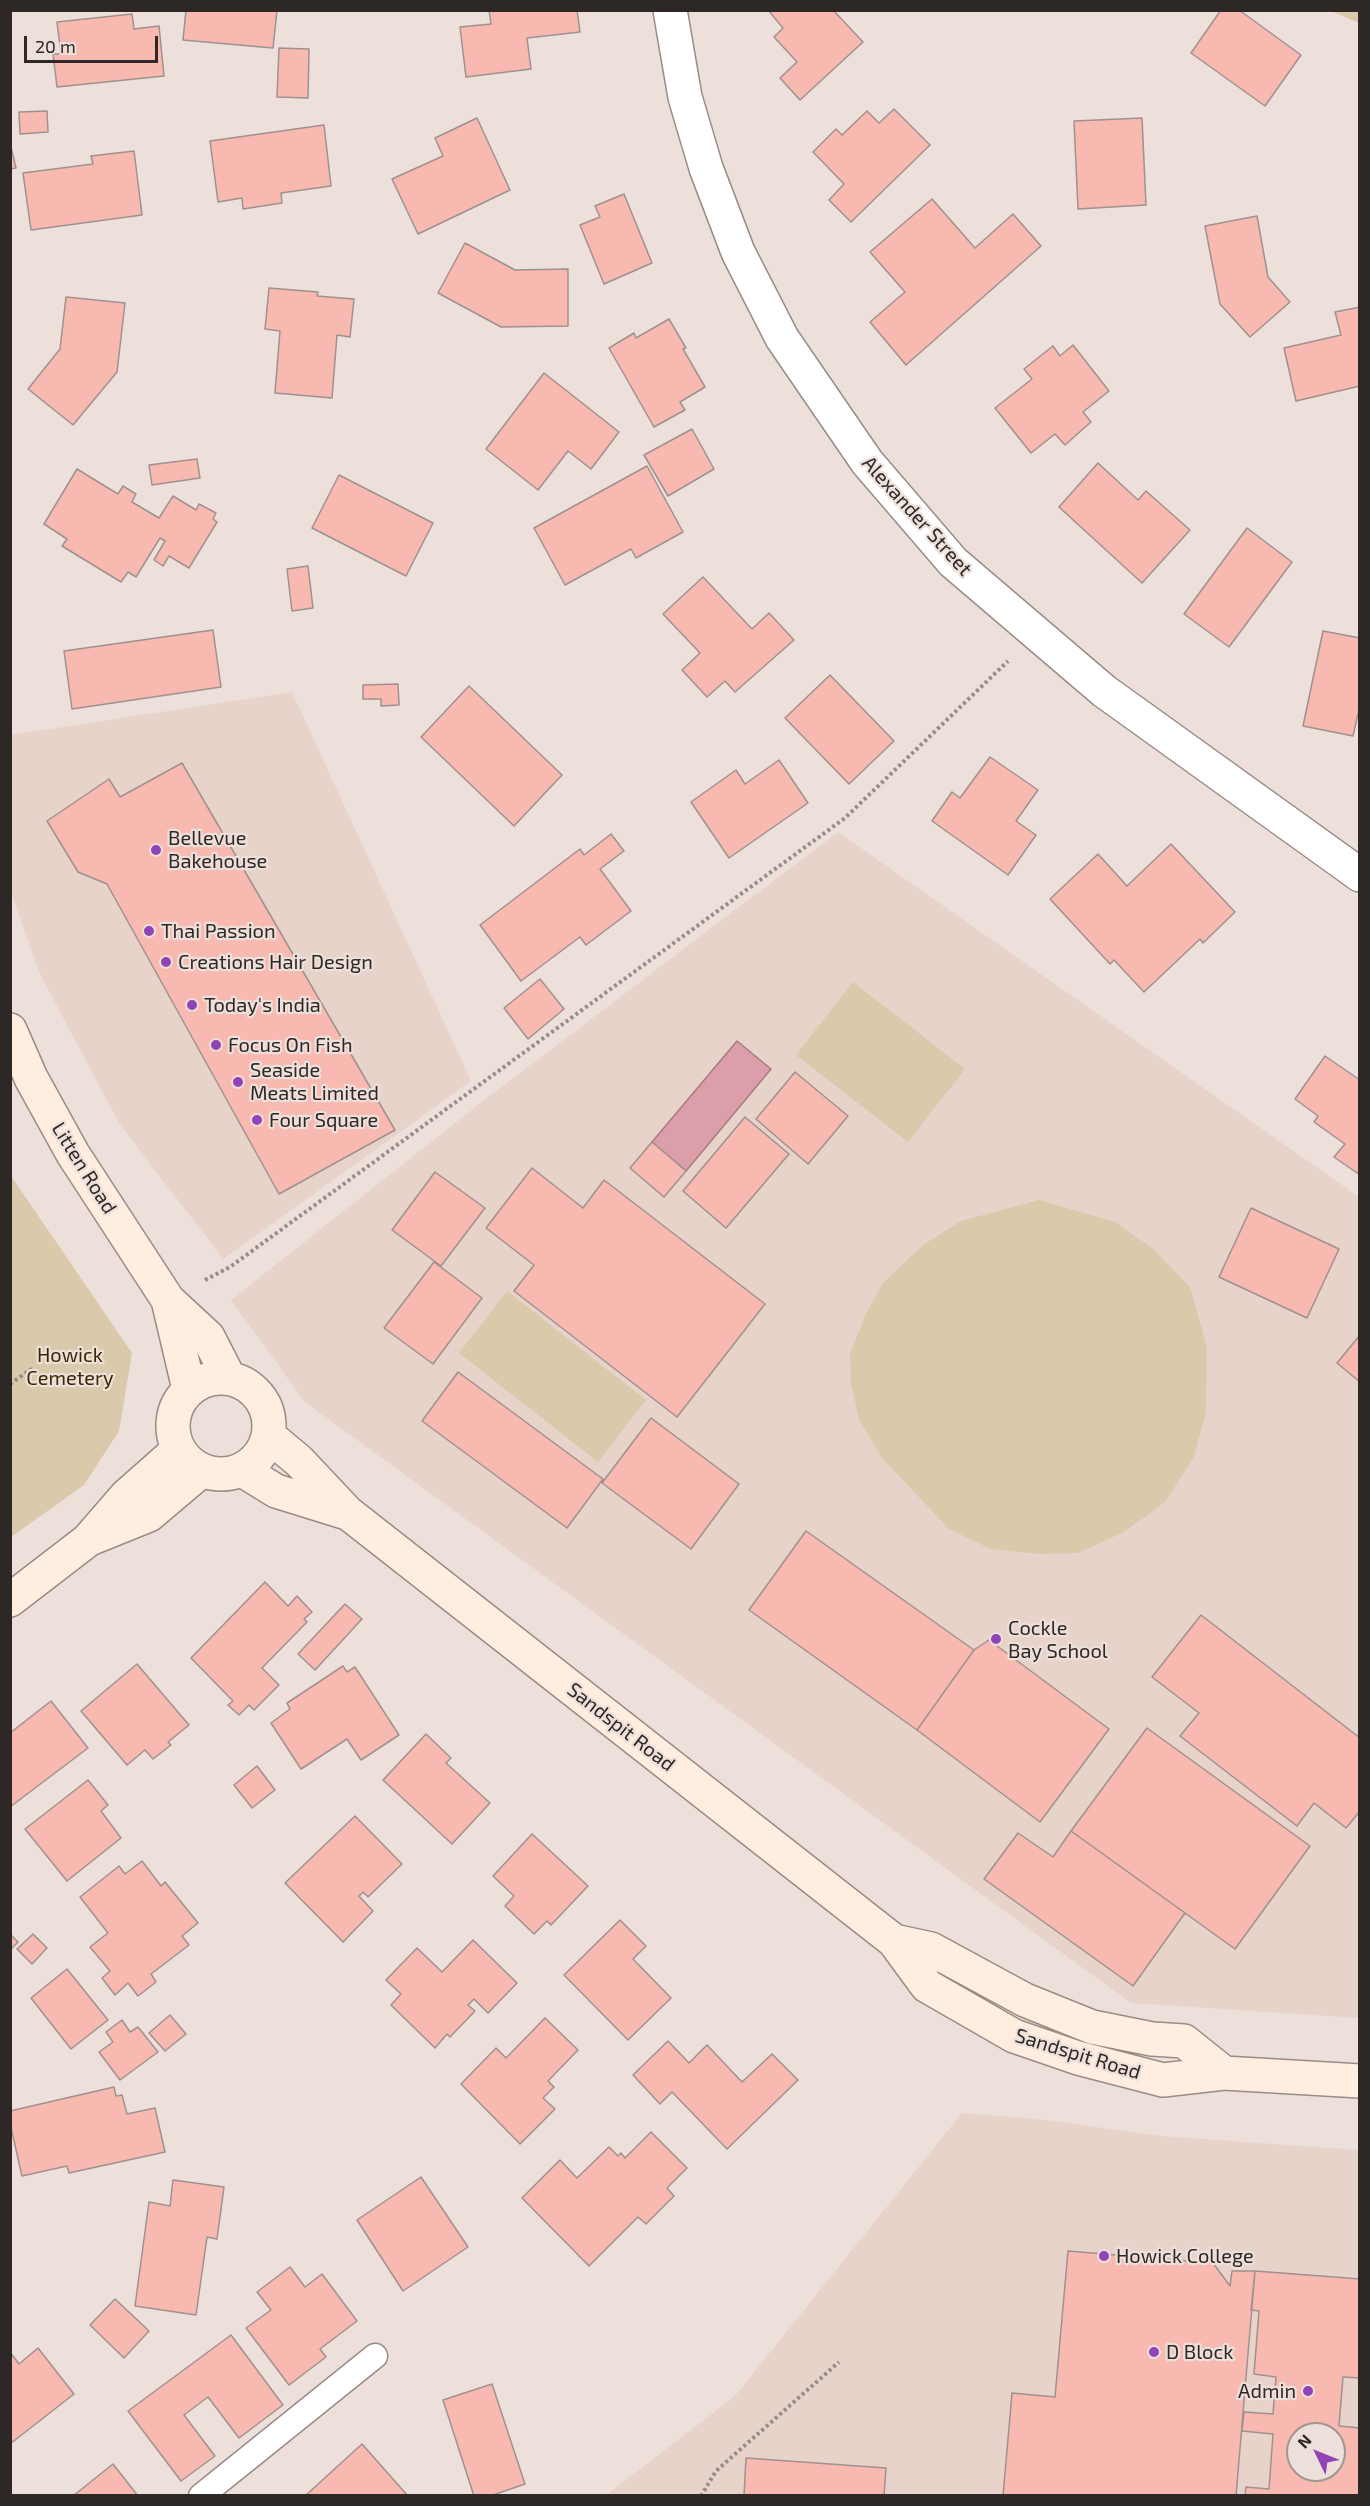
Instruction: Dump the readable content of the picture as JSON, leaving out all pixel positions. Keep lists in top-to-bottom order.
{
  "streets": {
    "main road": ["Litten Road", "Sandspit Road"],
    "street": ["Alexander Street"]
  },
  "crossings": [
    ["Litten Road", "Sandspit Road"]
  ],
  "parks": ["Howick Cemetery"],
  "places": [
    "Bellevue Bakehouse",
    "Thai Passion",
    "Creations Hair Design",
    "Today's India",
    "Focus On Fish",
    "Seaside Meats Limited",
    "Four Square",
    "Cockle Bay School",
    "Howick College",
    "D Block",
    "Admin"
  ],
  "scale_bar": "20 m",
  "north": "top left"
}
